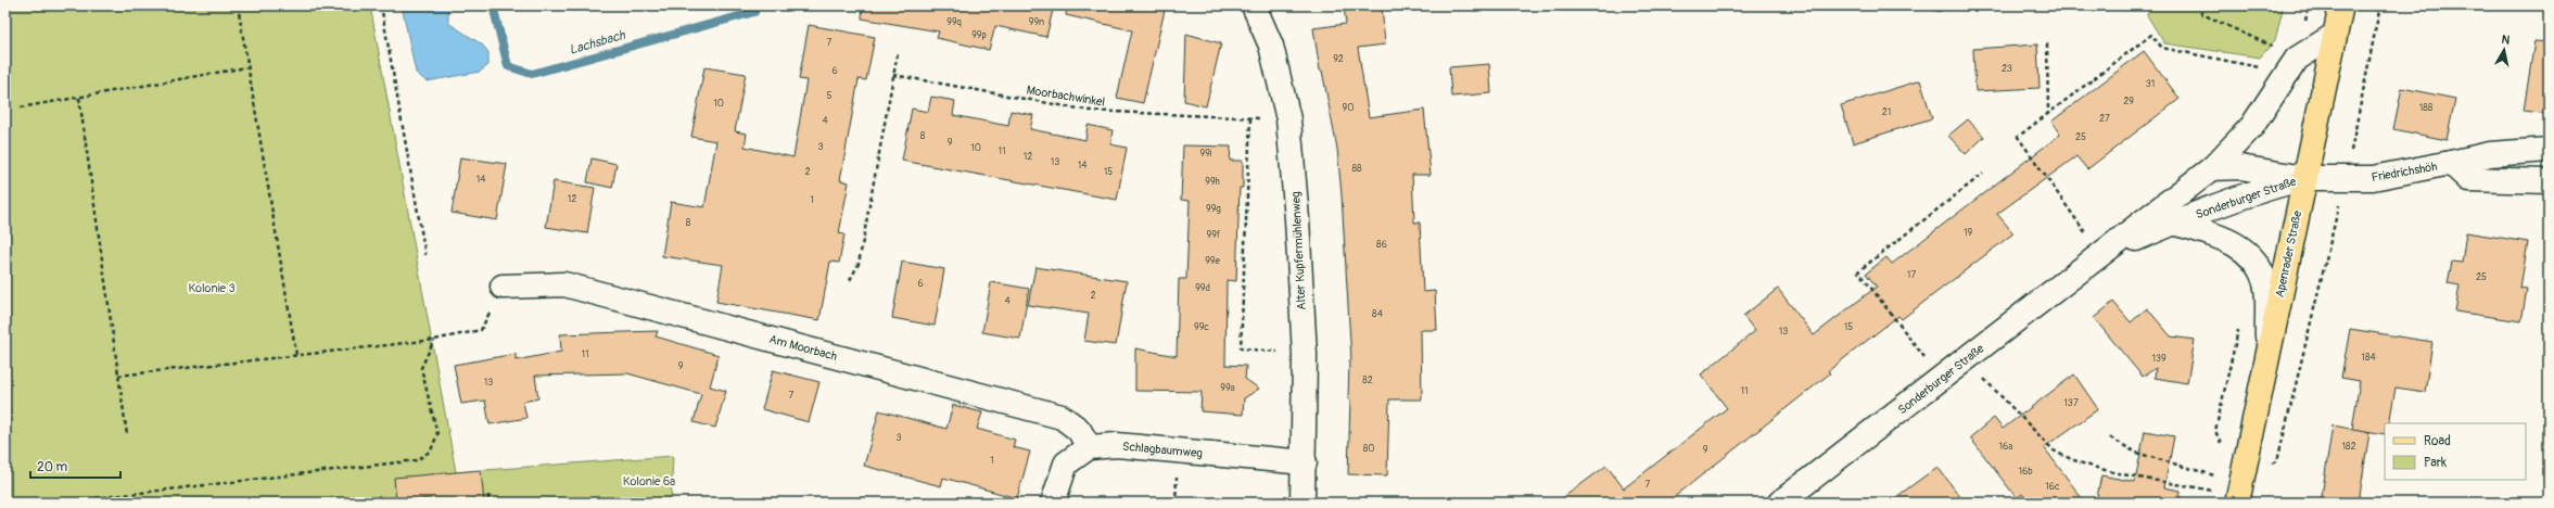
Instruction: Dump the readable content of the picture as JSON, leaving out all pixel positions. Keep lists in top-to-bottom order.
{
  "streets": {
    "main road": ["Apenrader Straße"],
    "street": [
      "Friedrichshöh",
      "Sonderburger Straße",
      "Alter Kupfermühlenweg",
      "Am Moorbach",
      "Schlagbaumweg"
    ],
    "path": ["Moorbachwinkel"]
  },
  "crossings": [
    ["Moorbachwinkel", "Alter Kupfermühlenweg"],
    ["Friedrichshöh", "Sonderburger Straße"],
    ["Friedrichshöh", "Apenrader Straße"],
    ["Sonderburger Straße", "Apenrader Straße"],
    ["Alter Kupfermühlenweg", "Schlagbaumweg"],
    ["Am Moorbach", "Schlagbaumweg"]
  ],
  "water": ["Lachsbach"],
  "parks": ["Kolonie 3", "Kolonie 6a"],
  "house_numbers": [
    "99q",
    "99n",
    "99p",
    "7",
    "92",
    "23",
    "6",
    "31",
    "5",
    "29",
    "10",
    "90",
    "188",
    "21",
    "27",
    "4",
    "8",
    "25",
    "9",
    "3",
    "10",
    "11",
    "99i",
    "12",
    "13",
    "14",
    "88",
    "2",
    "15",
    "14",
    "99h",
    "12",
    "1",
    "99g",
    "8",
    "19",
    "99f",
    "86",
    "99e",
    "17",
    "25",
    "6",
    "99d",
    "2",
    "4",
    "84",
    "99c",
    "15",
    "13",
    "11",
    "184",
    "139",
    "9",
    "82",
    "13",
    "99a",
    "11",
    "7",
    "137",
    "3",
    "16a",
    "182",
    "80",
    "9",
    "1",
    "16b",
    "7",
    "16c"
  ],
  "legend": ["Road", "Park"],
  "scale_bar": "20 m",
  "north": "top"
}
